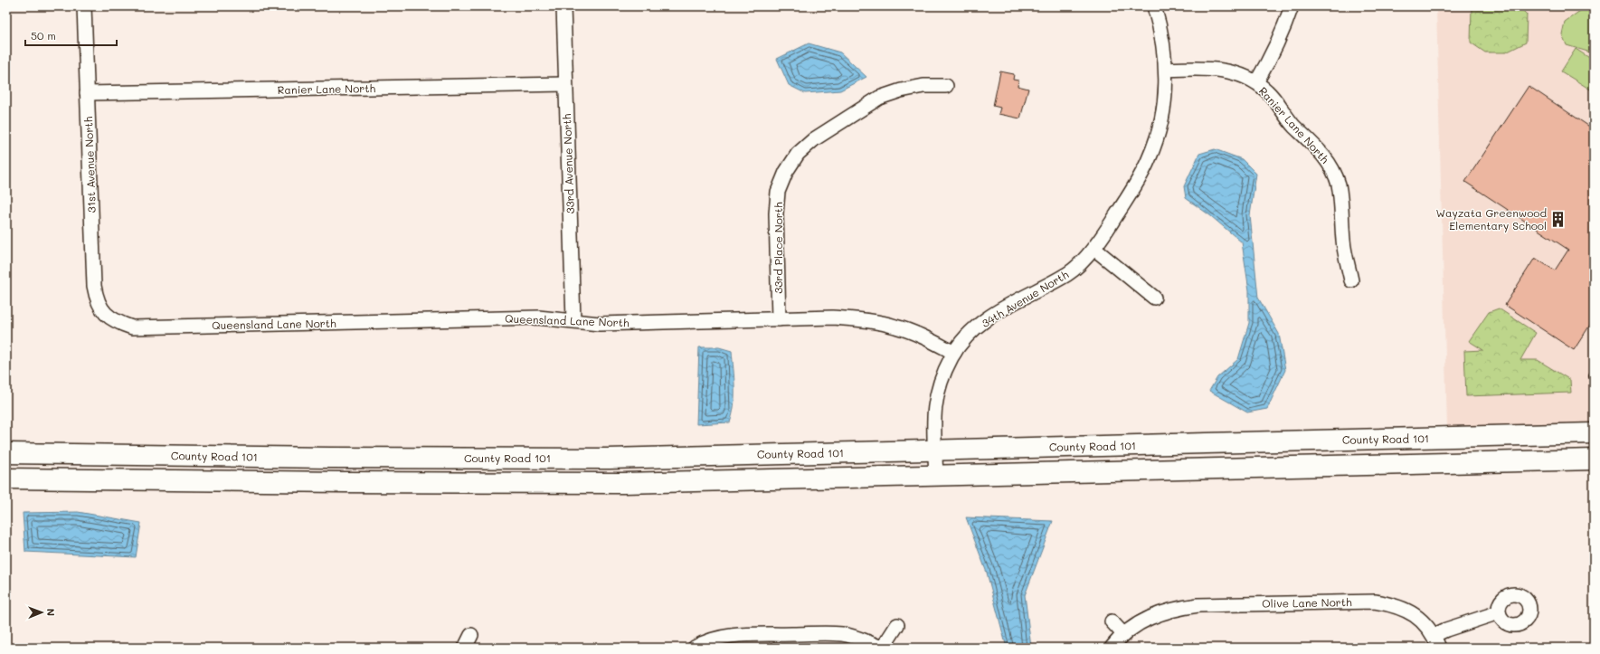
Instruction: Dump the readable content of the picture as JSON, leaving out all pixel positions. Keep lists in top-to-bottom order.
{
  "streets": {
    "main road": ["County Road 101"],
    "street": [
      "Ranier Lane North",
      "33rd Avenue North",
      "31st Avenue North",
      "33rd Place North",
      "34th Avenue North",
      "Queensland Lane North",
      "Olive Lane North"
    ]
  },
  "crossings": [
    ["Ranier Lane North", "33rd Avenue North"],
    ["Ranier Lane North", "31st Avenue North"],
    ["Ranier Lane North", "34th Avenue North"],
    ["33rd Avenue North", "Queensland Lane North"],
    ["31st Avenue North", "Queensland Lane North"],
    ["33rd Place North", "Queensland Lane North"],
    ["34th Avenue North", "Queensland Lane North"],
    ["34th Avenue North", "County Road 101"]
  ],
  "places": {
    "building": ["Wayzata Greenwood Elementary School"]
  },
  "scale_bar": "50 m",
  "north": "right"
}
